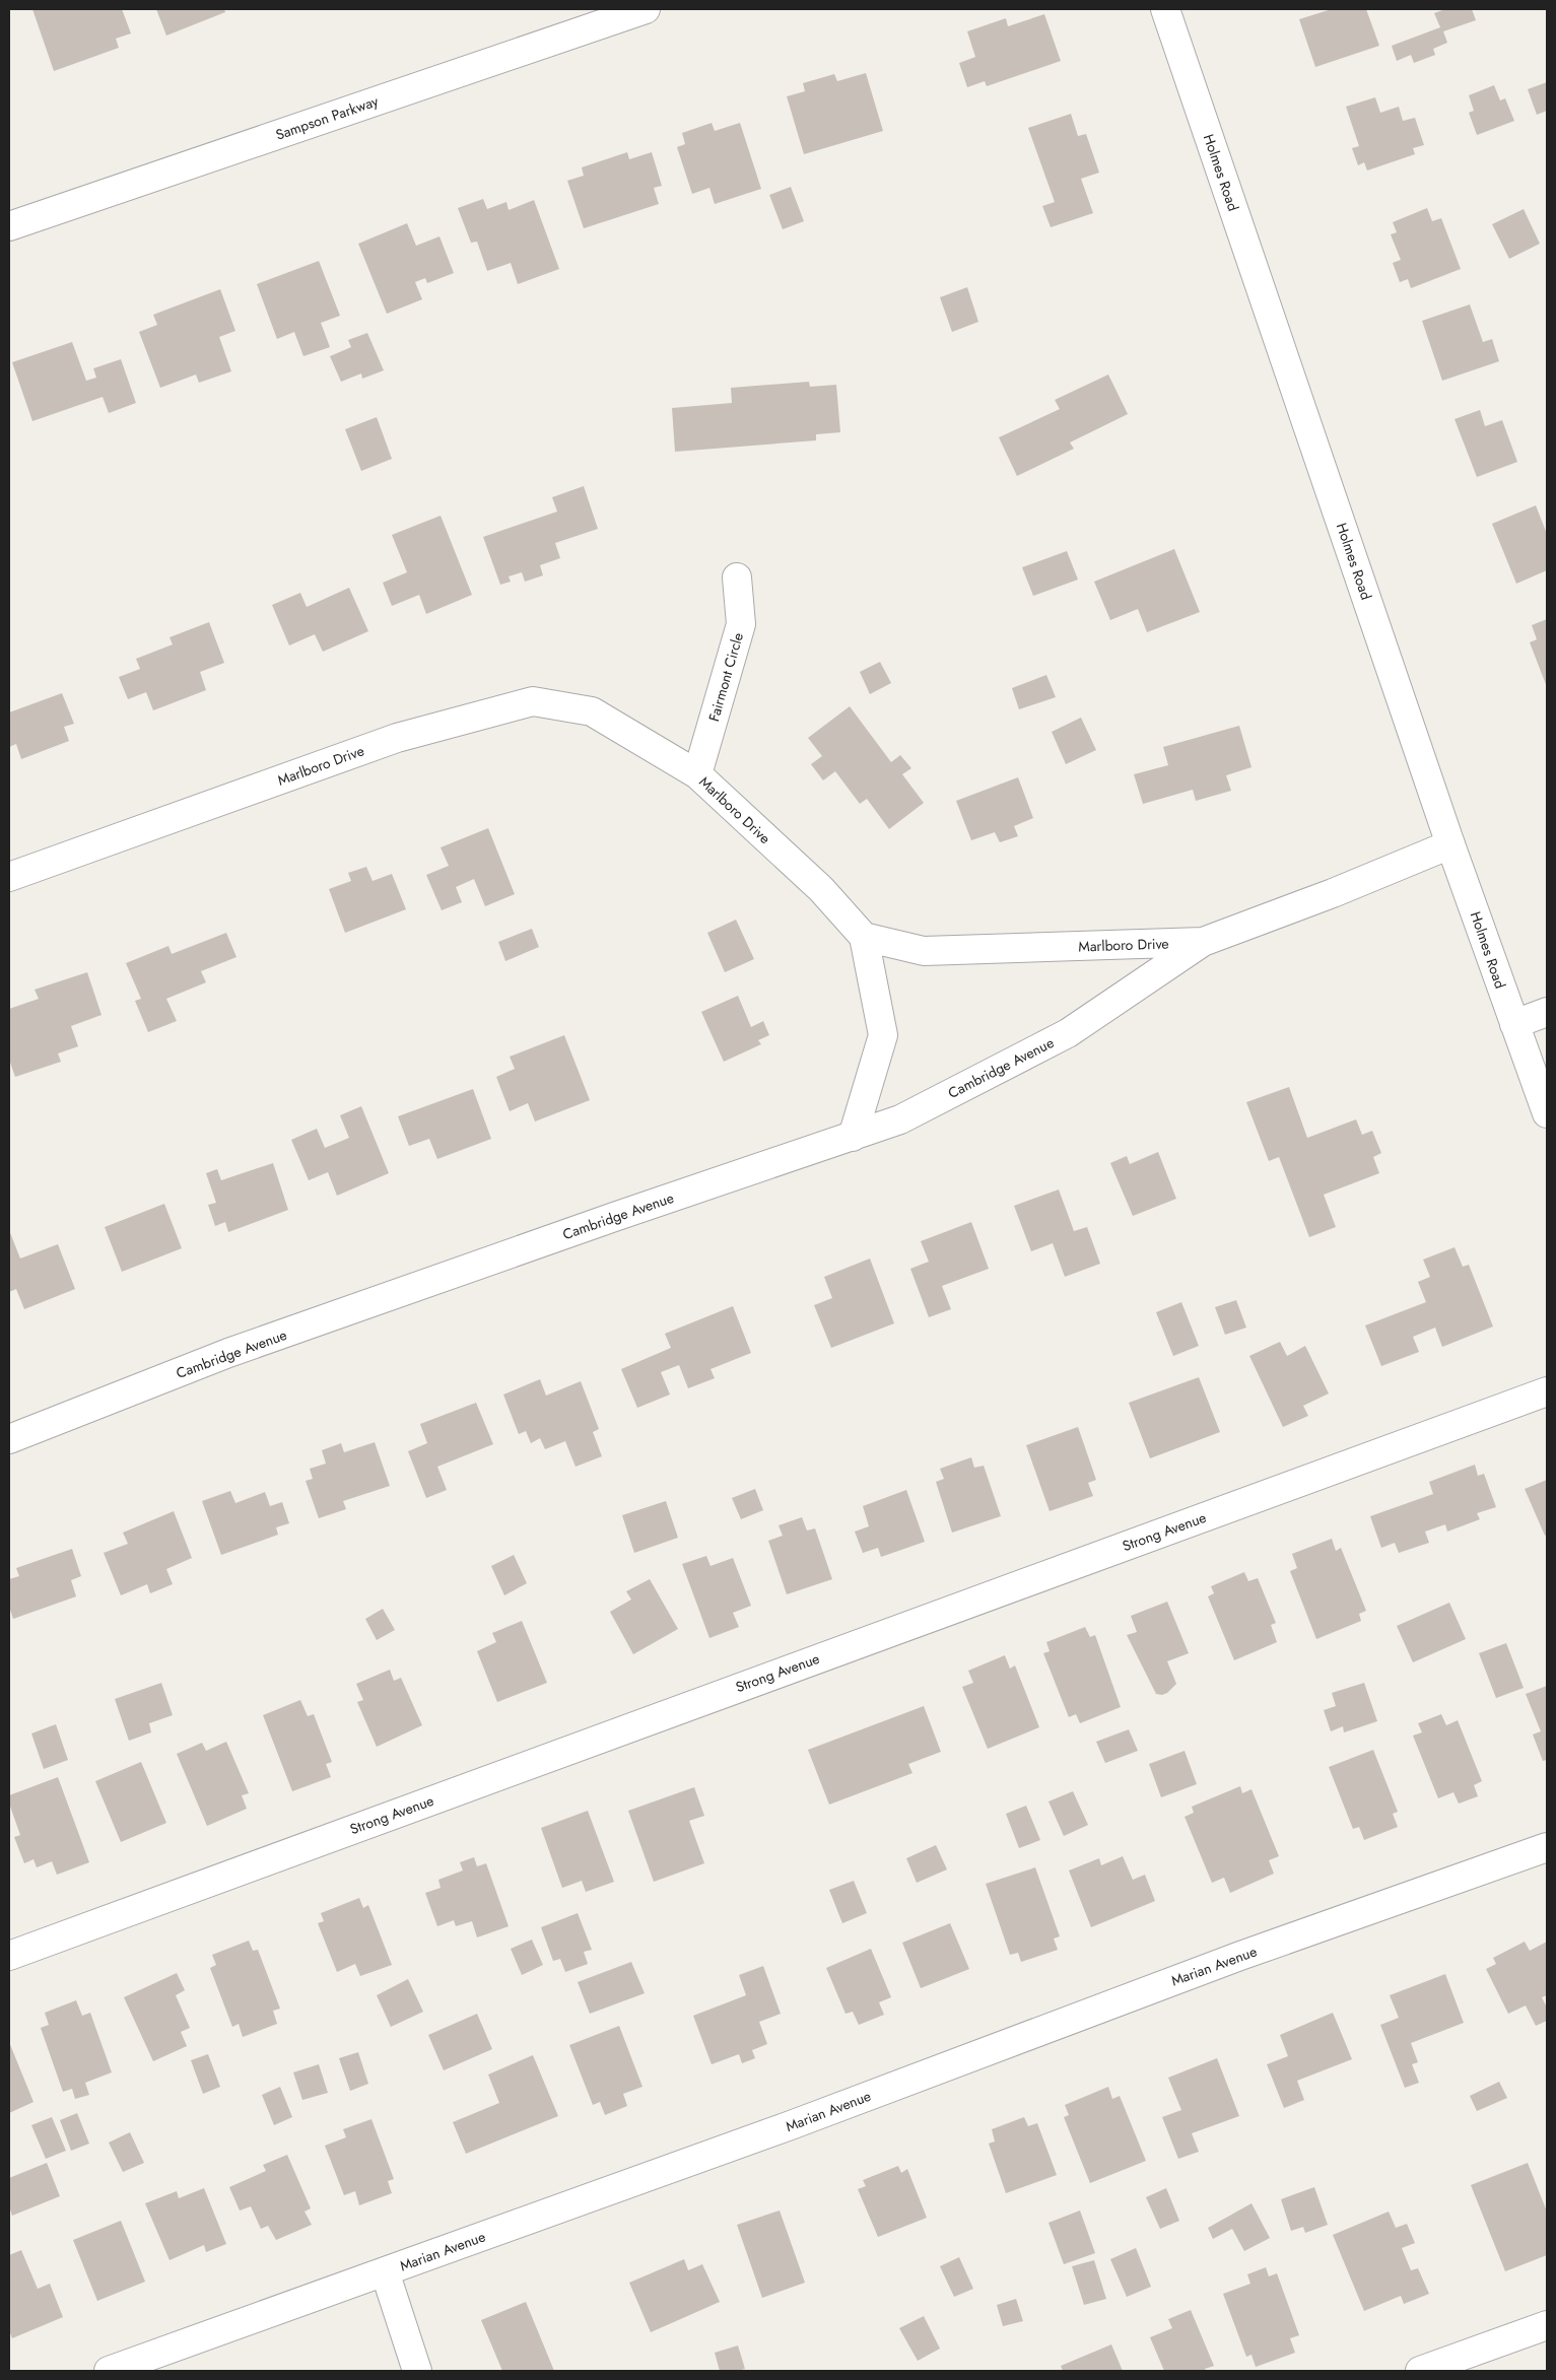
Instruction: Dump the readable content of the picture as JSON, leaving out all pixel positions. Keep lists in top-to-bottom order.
{
  "streets": {
    "street": [
      "Sampson Parkway",
      "Holmes Road",
      "Fairmont Circle",
      "Marlboro Drive",
      "Cambridge Avenue",
      "Strong Avenue",
      "Marian Avenue"
    ]
  },
  "crossings": [
    ["Holmes Road", "Marlboro Drive"],
    ["Fairmont Circle", "Marlboro Drive"],
    ["Marlboro Drive", "Cambridge Avenue"]
  ]
}
